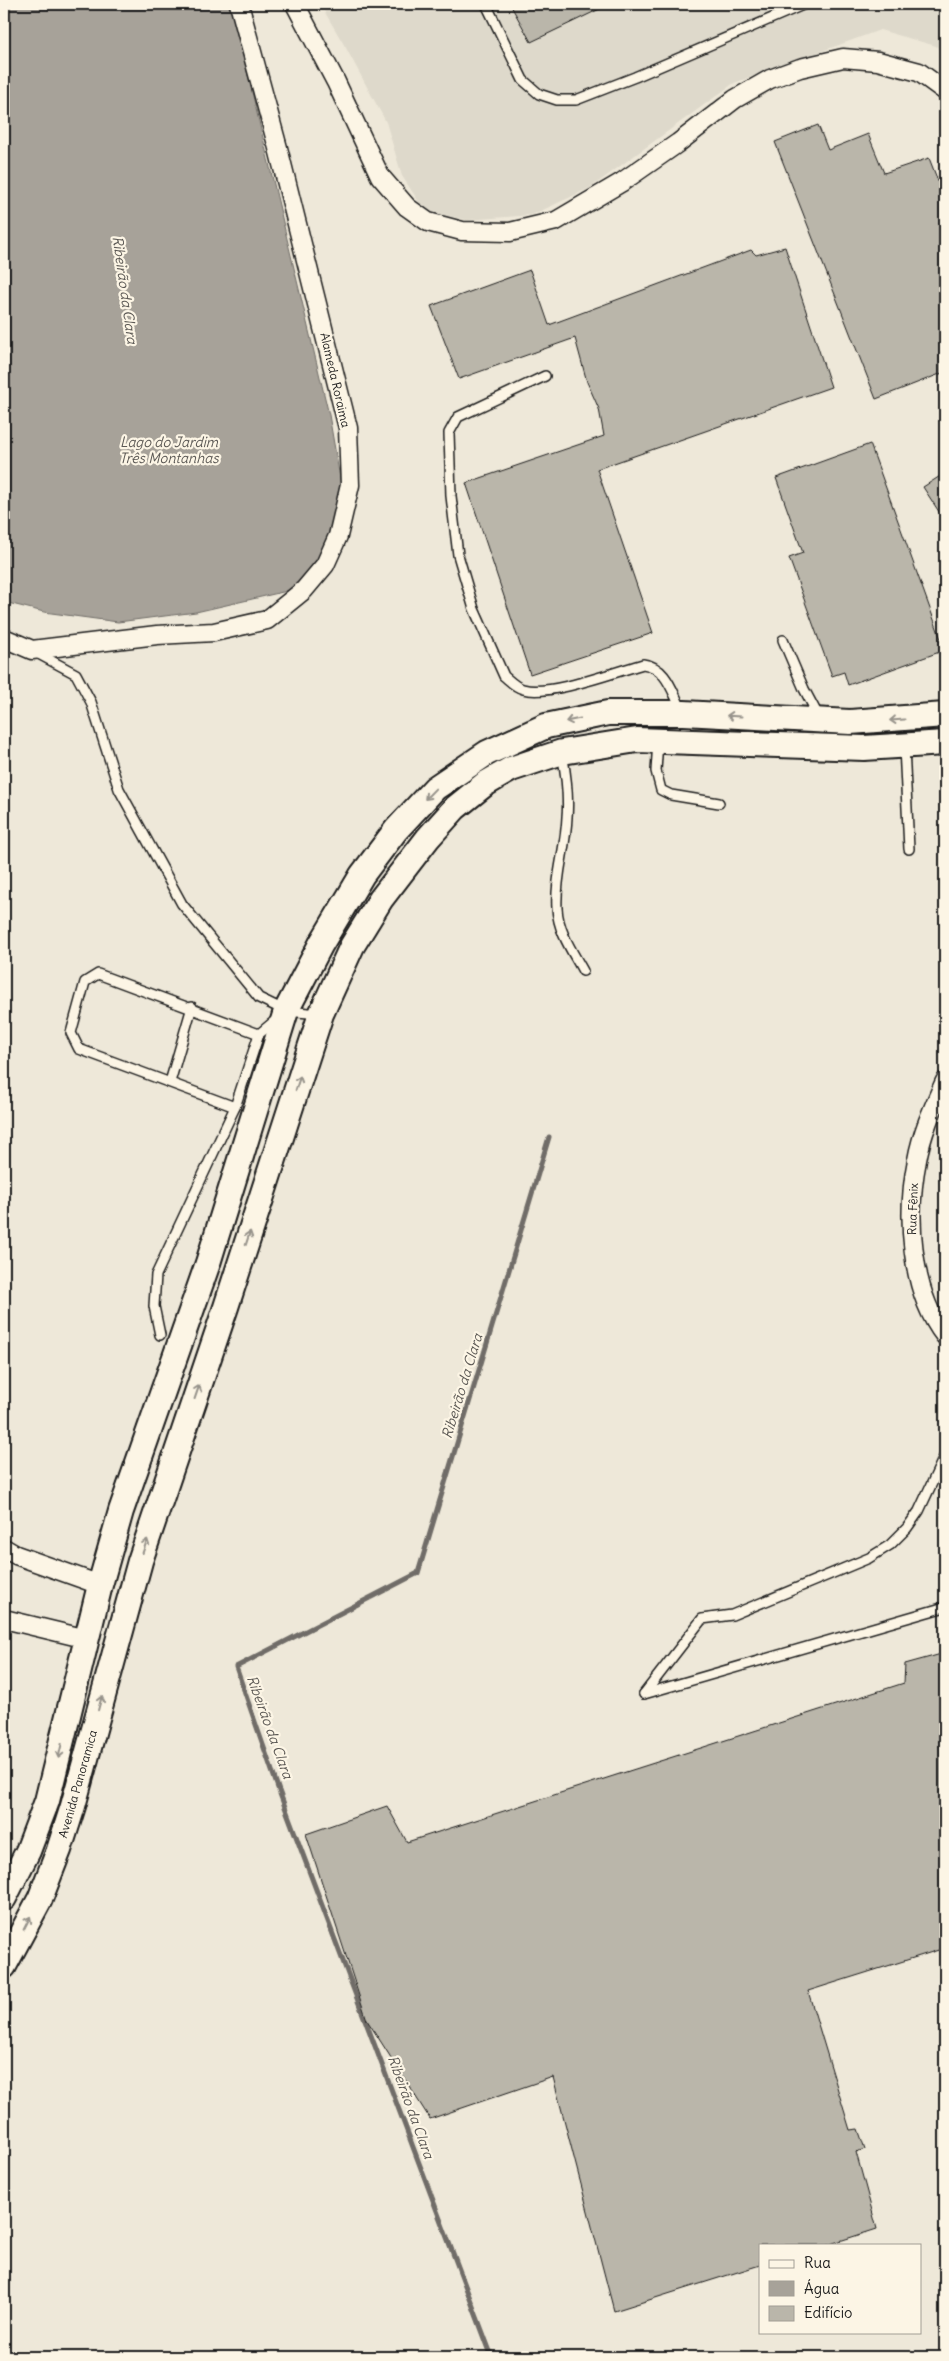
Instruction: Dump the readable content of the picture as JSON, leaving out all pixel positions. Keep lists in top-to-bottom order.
{
  "streets": {
    "main road": ["Avenida Panoramica"],
    "street": ["Alameda Roraima", "Rua Fênix"]
  },
  "water": ["Ribeirão da Clara", "Lago do Jardim Três Montanhas"],
  "legend": ["Rua", "Água", "Edifício"]
}
